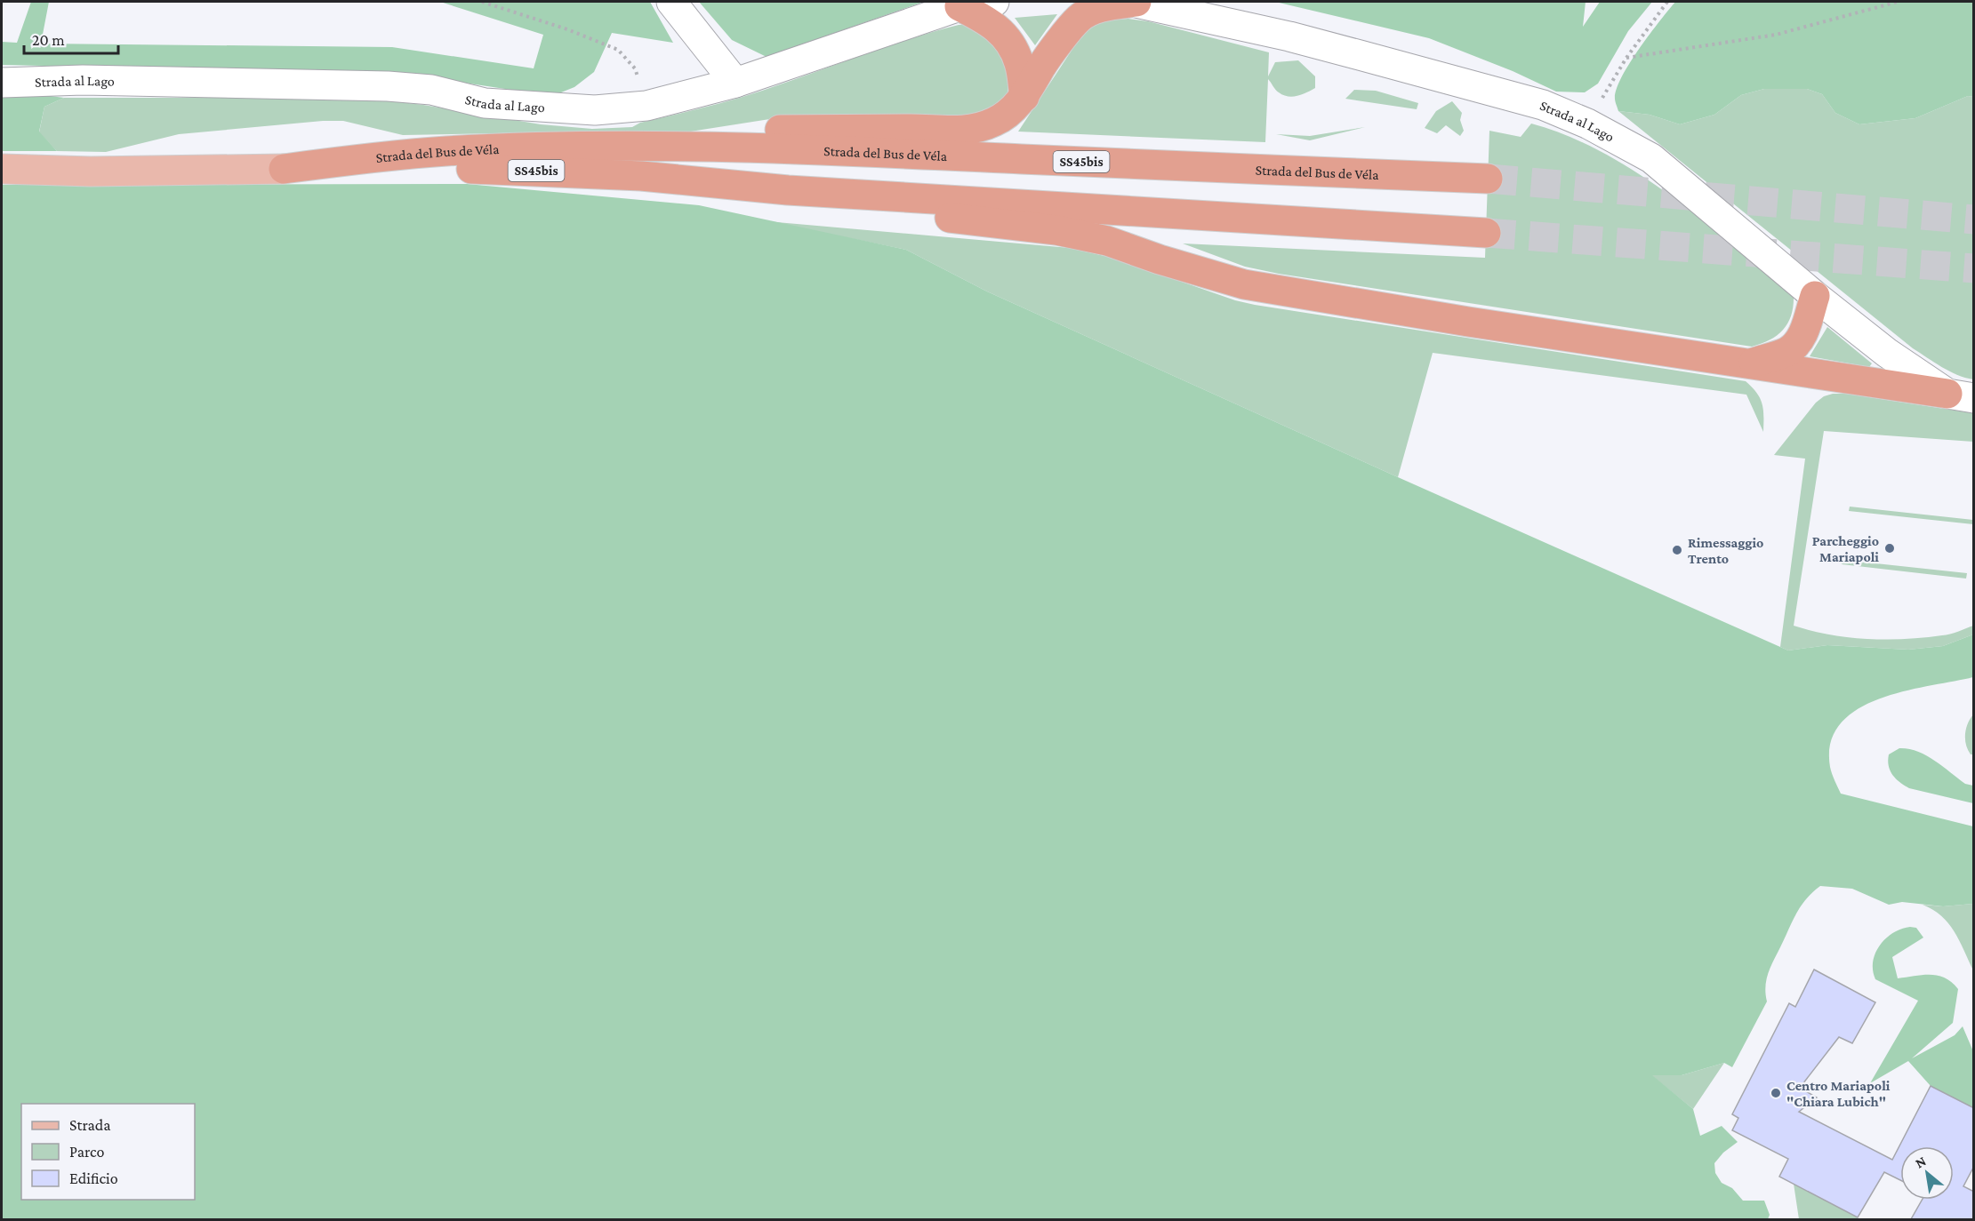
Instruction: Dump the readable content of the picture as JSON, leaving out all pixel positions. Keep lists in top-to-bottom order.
{
  "streets": {
    "highway": ["Strada del Bus de Véla", "SS45bis"],
    "street": ["Strada al Lago"]
  },
  "places": ["Parcheggio Mariapoli", "Rimessaggio Trento", "Centro Mariapoli \"Chiara Lubich\""],
  "legend": ["Strada", "Parco", "Edificio"],
  "scale_bar": "20 m",
  "north": "top left"
}
